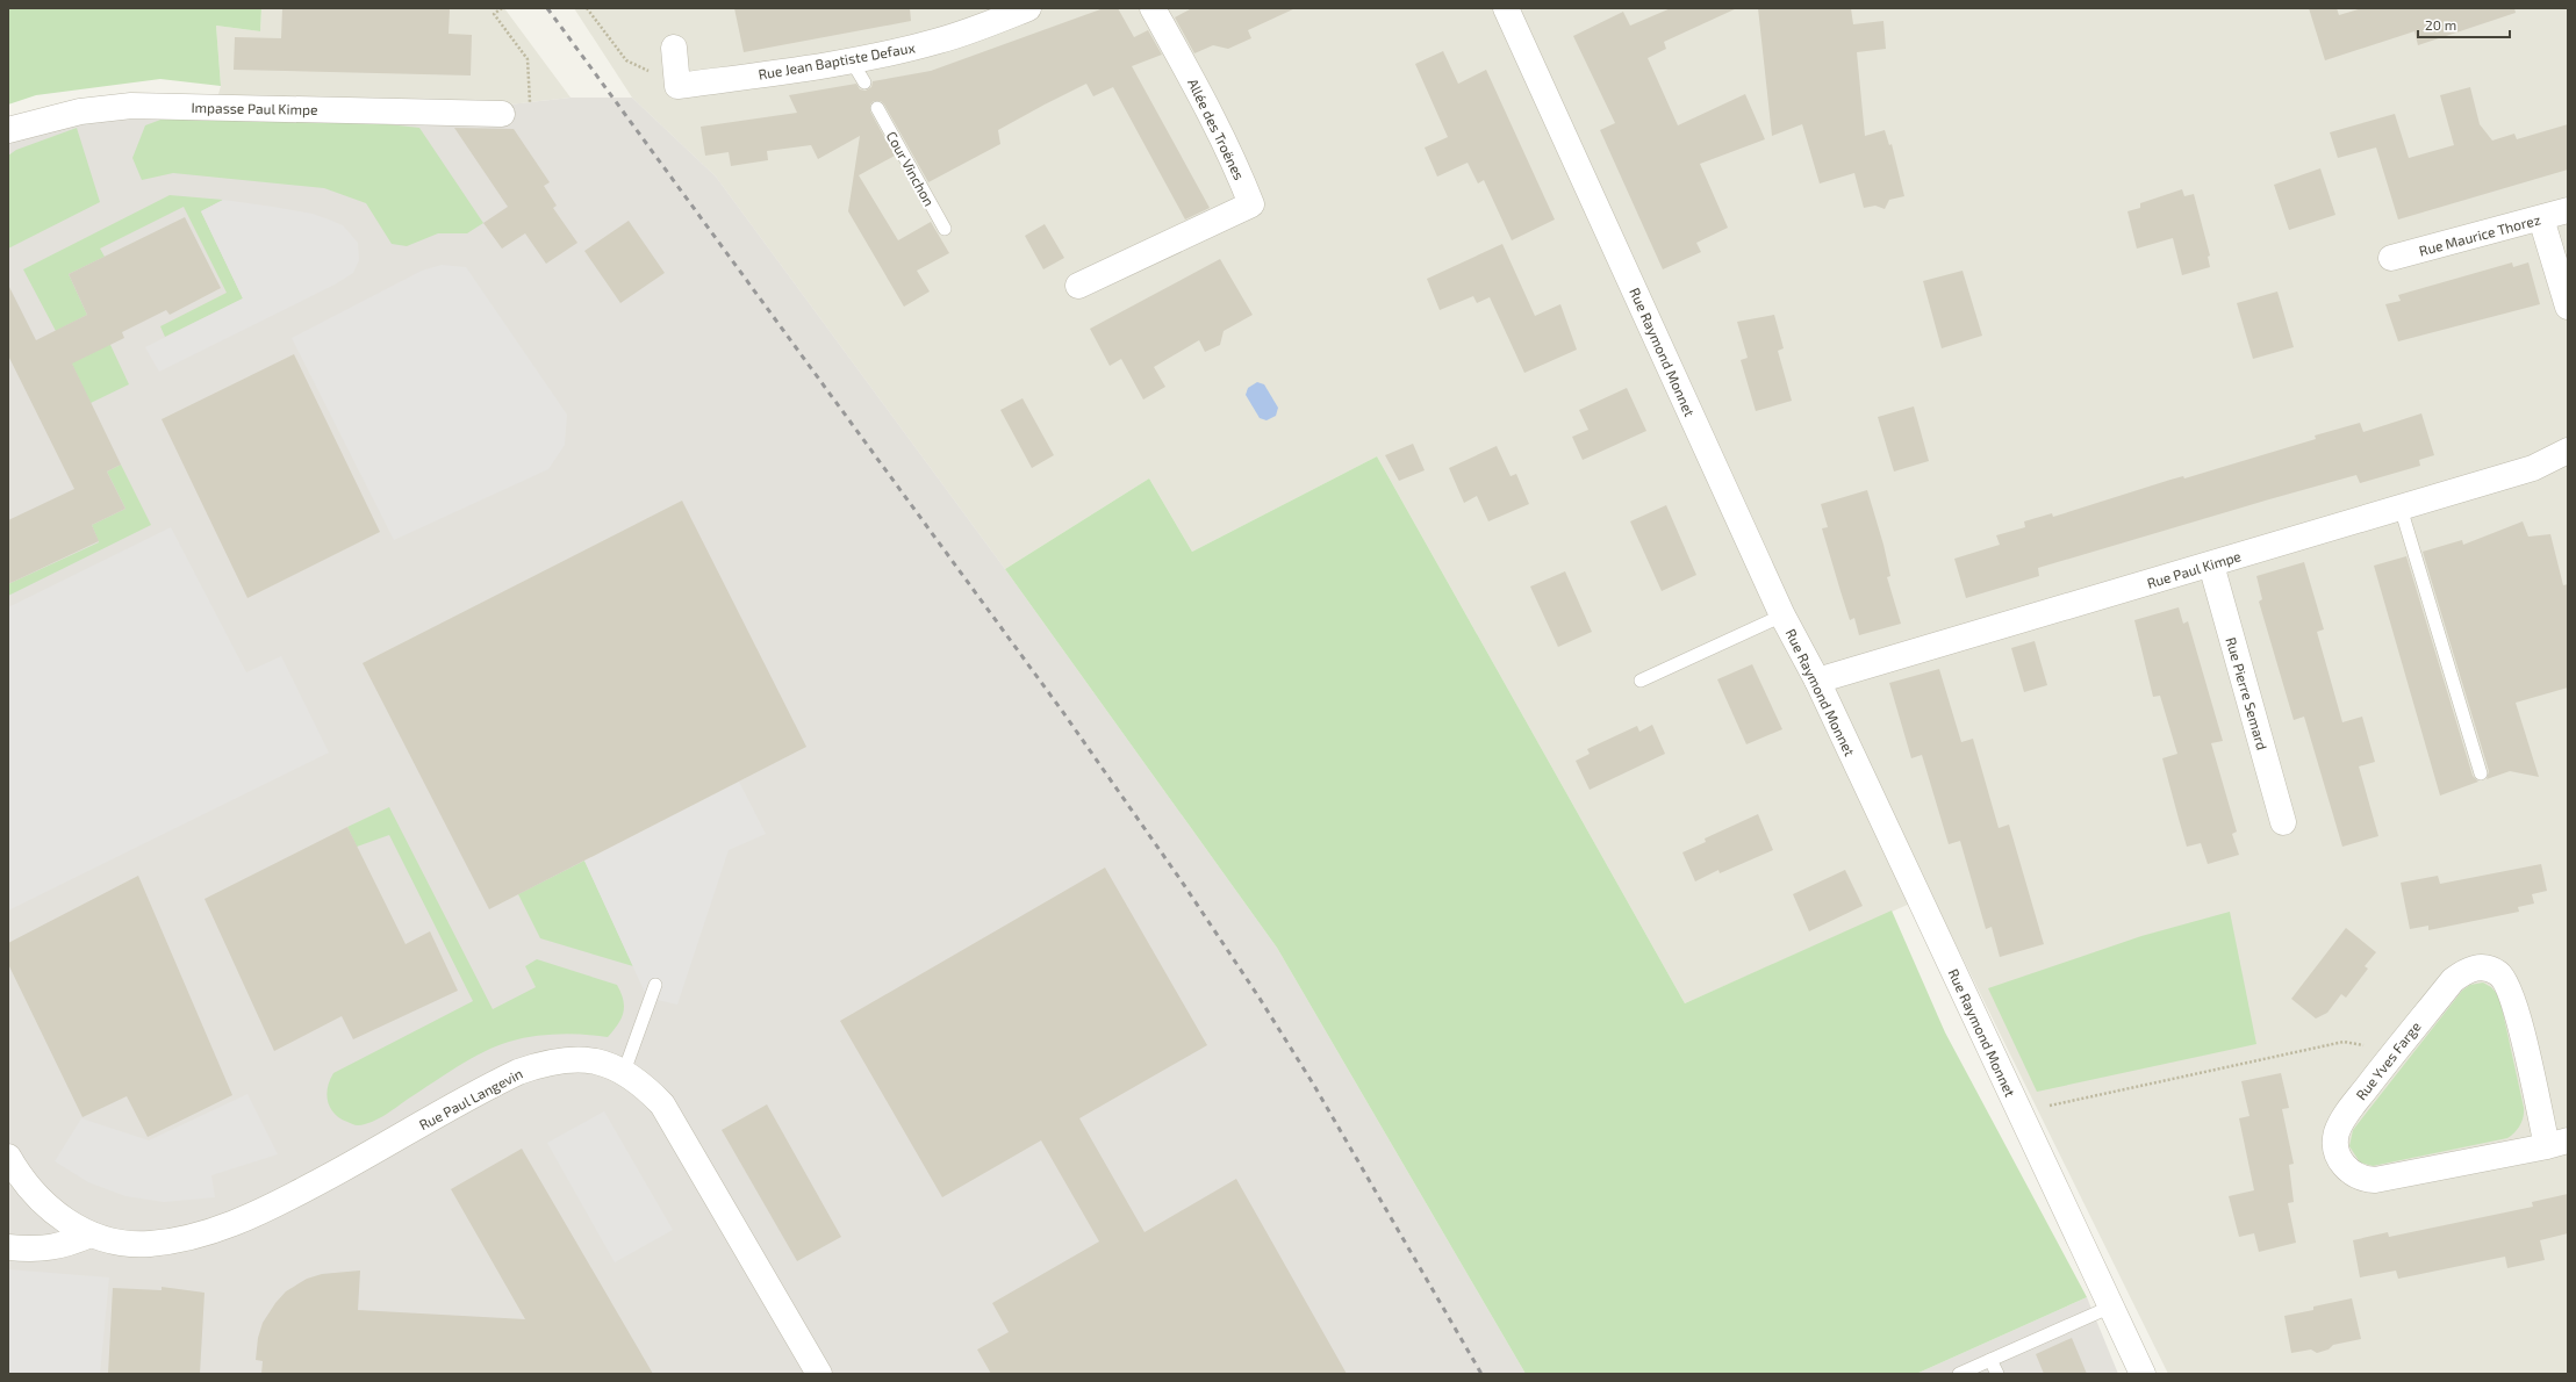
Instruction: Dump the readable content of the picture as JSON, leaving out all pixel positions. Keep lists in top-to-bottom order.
{
  "streets": {
    "street": [
      "Rue Jean Baptiste Defaux",
      "Impasse Paul Kimpe",
      "Allée des Troënes",
      "Rue Maurice Thorez",
      "Rue Raymond Monnet",
      "Rue Paul Kimpe",
      "Rue Pierre Semard",
      "Rue Yves Farge",
      "Rue Paul Langevin"
    ],
    "lane": ["Cour Vinchon"]
  },
  "crossings": [
    ["Rue Raymond Monnet", "Rue Paul Kimpe"],
    ["Rue Paul Kimpe", "Rue Pierre Semard"]
  ],
  "scale_bar": "20 m"
}
